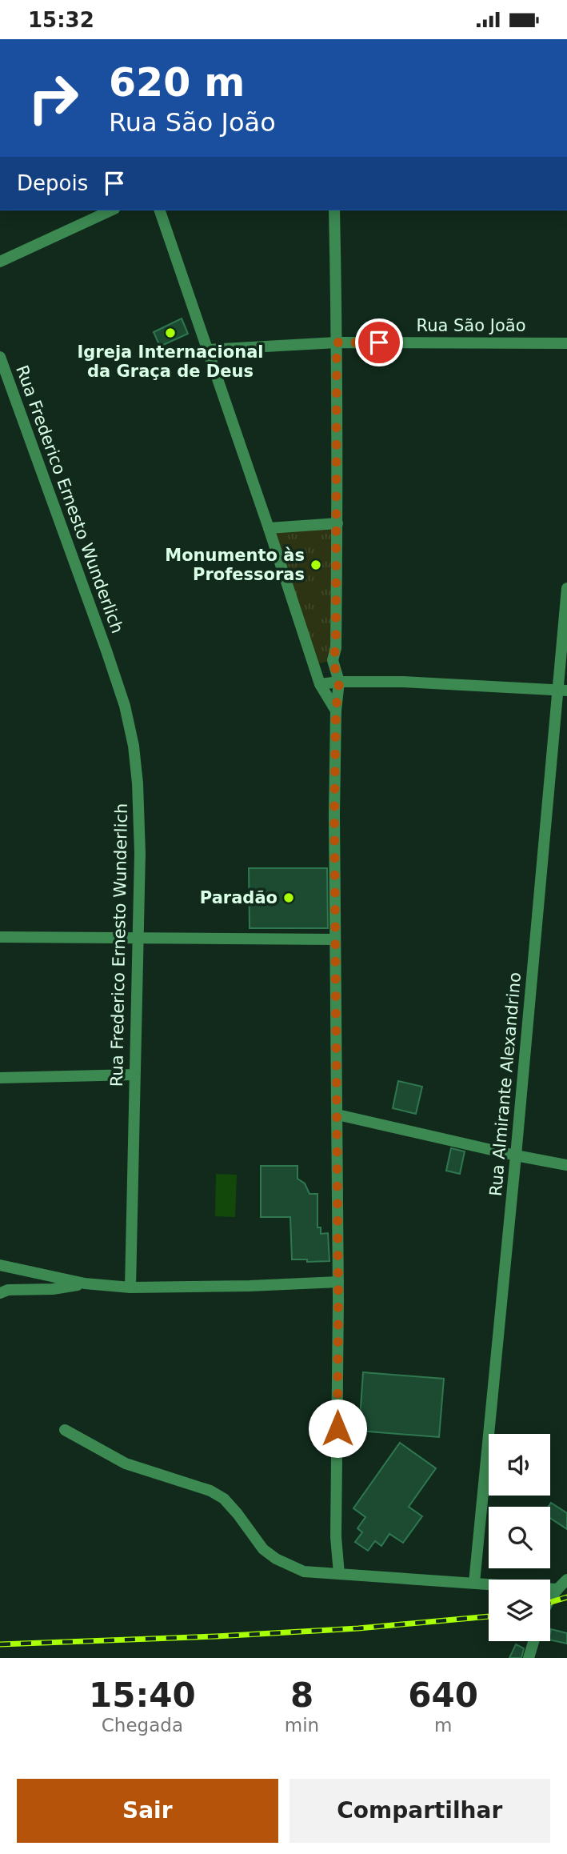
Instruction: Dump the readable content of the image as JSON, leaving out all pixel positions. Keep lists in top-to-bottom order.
{
  "streets": {
    "street": ["Rua São João", "Rua Frederico Ernesto Wunderlich", "Rua Almirante Alexandrino"]
  },
  "places": ["Igreja Internacional da Graça de Deus", "Monumento às Professoras", "Paradão"],
  "page": {
    "status": "15:32",
    "turn": ["620 m", "Rua São João"],
    "then": "Depois",
    "eta": [
      "15:40",
      "Chegada",
      "8",
      "min",
      "640",
      "m"
    ],
    "buttons": ["Sair", "Compartilhar"]
  }
}
